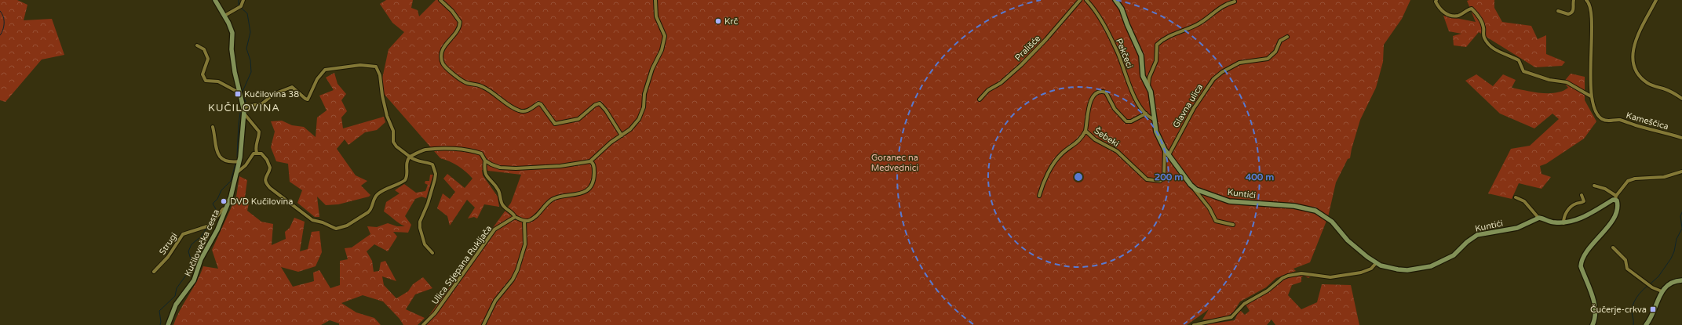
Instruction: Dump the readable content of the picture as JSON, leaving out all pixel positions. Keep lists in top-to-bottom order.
{
  "streets": {
    "street": [
      "Prališće",
      "Pekčeci",
      "Glavna ulica",
      "Kameščica",
      "Šebeki",
      "Kuntići",
      "Kučilovečka cesta",
      "Strugi",
      "Ulica Stjepana Rukljača"
    ]
  },
  "crossings": [
    ["Glavna ulica", "Kuntići"],
    ["Šebeki", "Kuntići"],
    ["Kučilovečka cesta", "Strugi"]
  ],
  "districts": ["KUČILOVINA"],
  "parks": ["Goranec na Medvednici"],
  "places": {
    "other": ["Krč", "DVD Kučilovina"],
    "transit": ["Kučilovina 38", "Čučerje-crkva"]
  },
  "rings": ["200 m", "400 m"]
}
